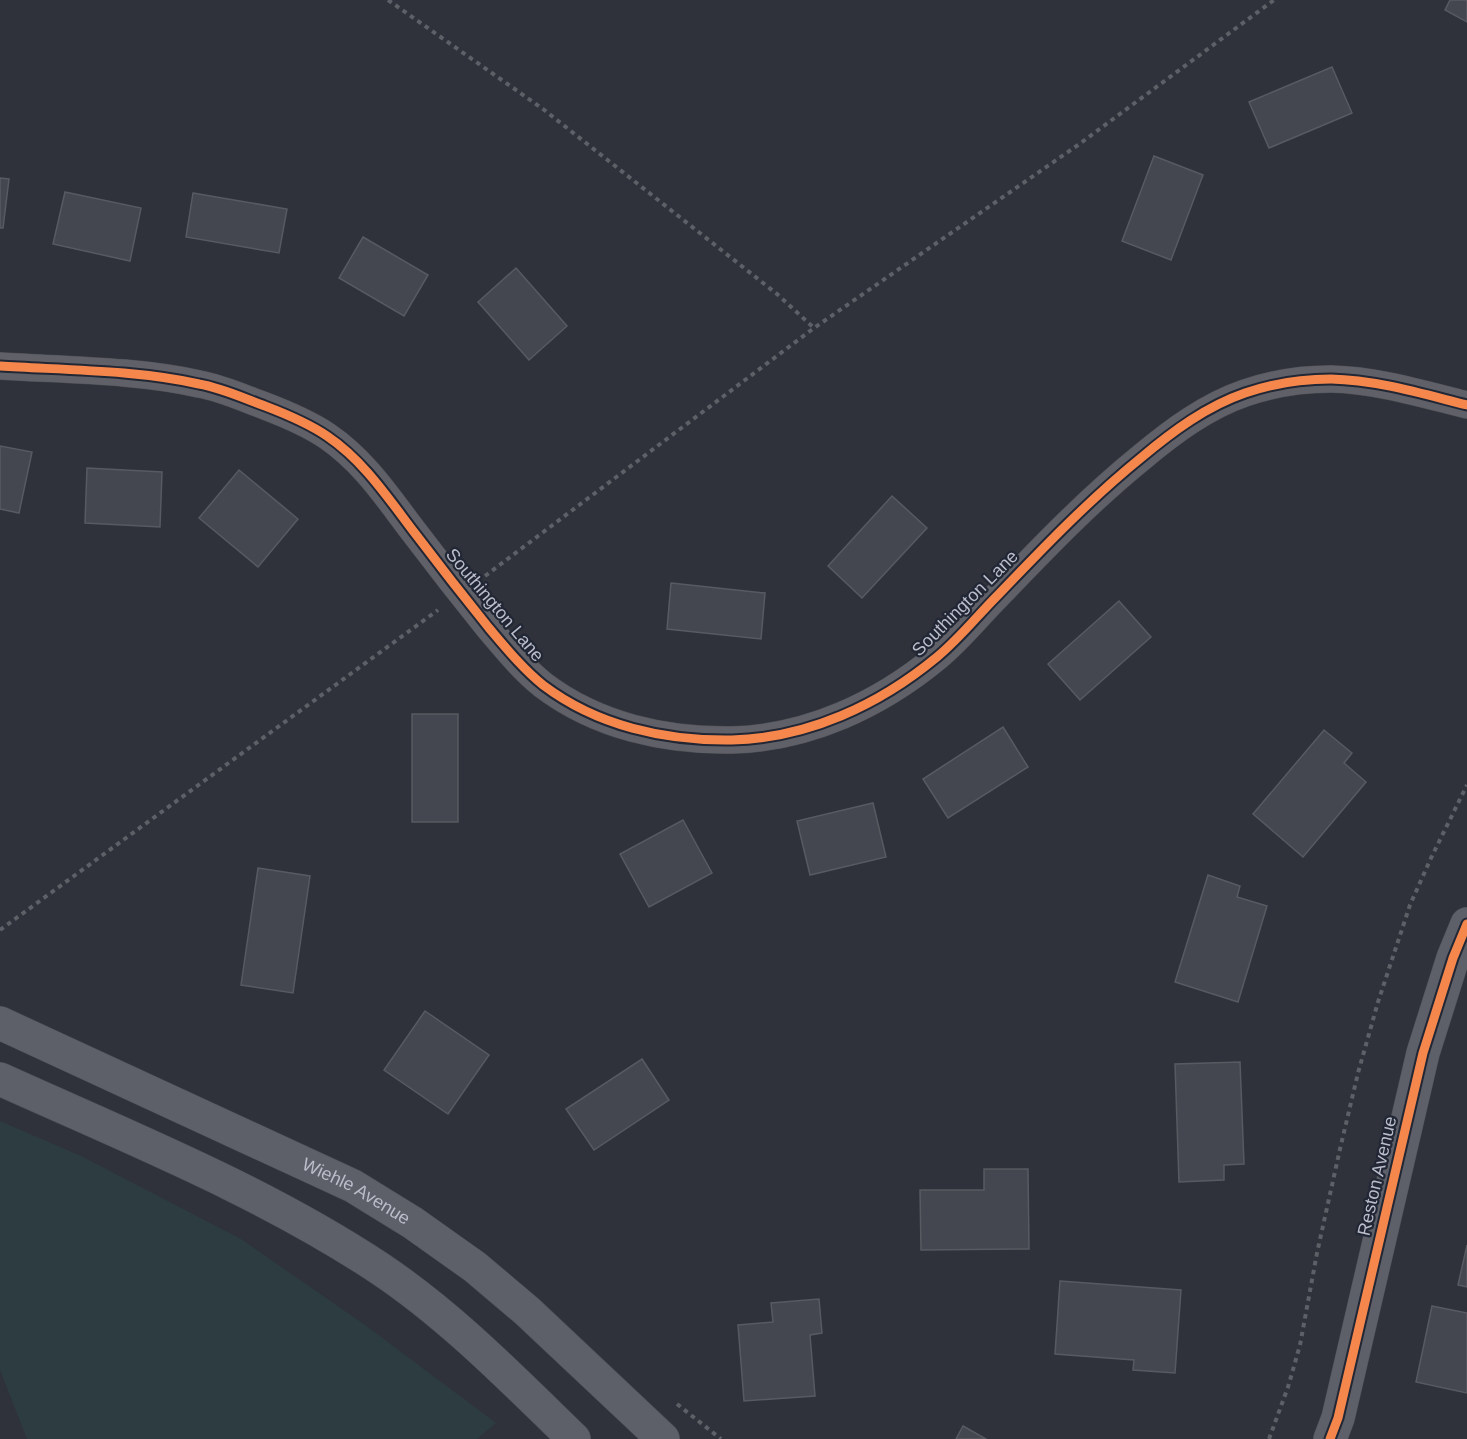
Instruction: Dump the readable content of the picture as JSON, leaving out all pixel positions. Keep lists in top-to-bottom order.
{
  "streets": {
    "main road": ["Reston Avenue", "Wiehle Avenue"],
    "street": ["Southington Lane"]
  }
}
